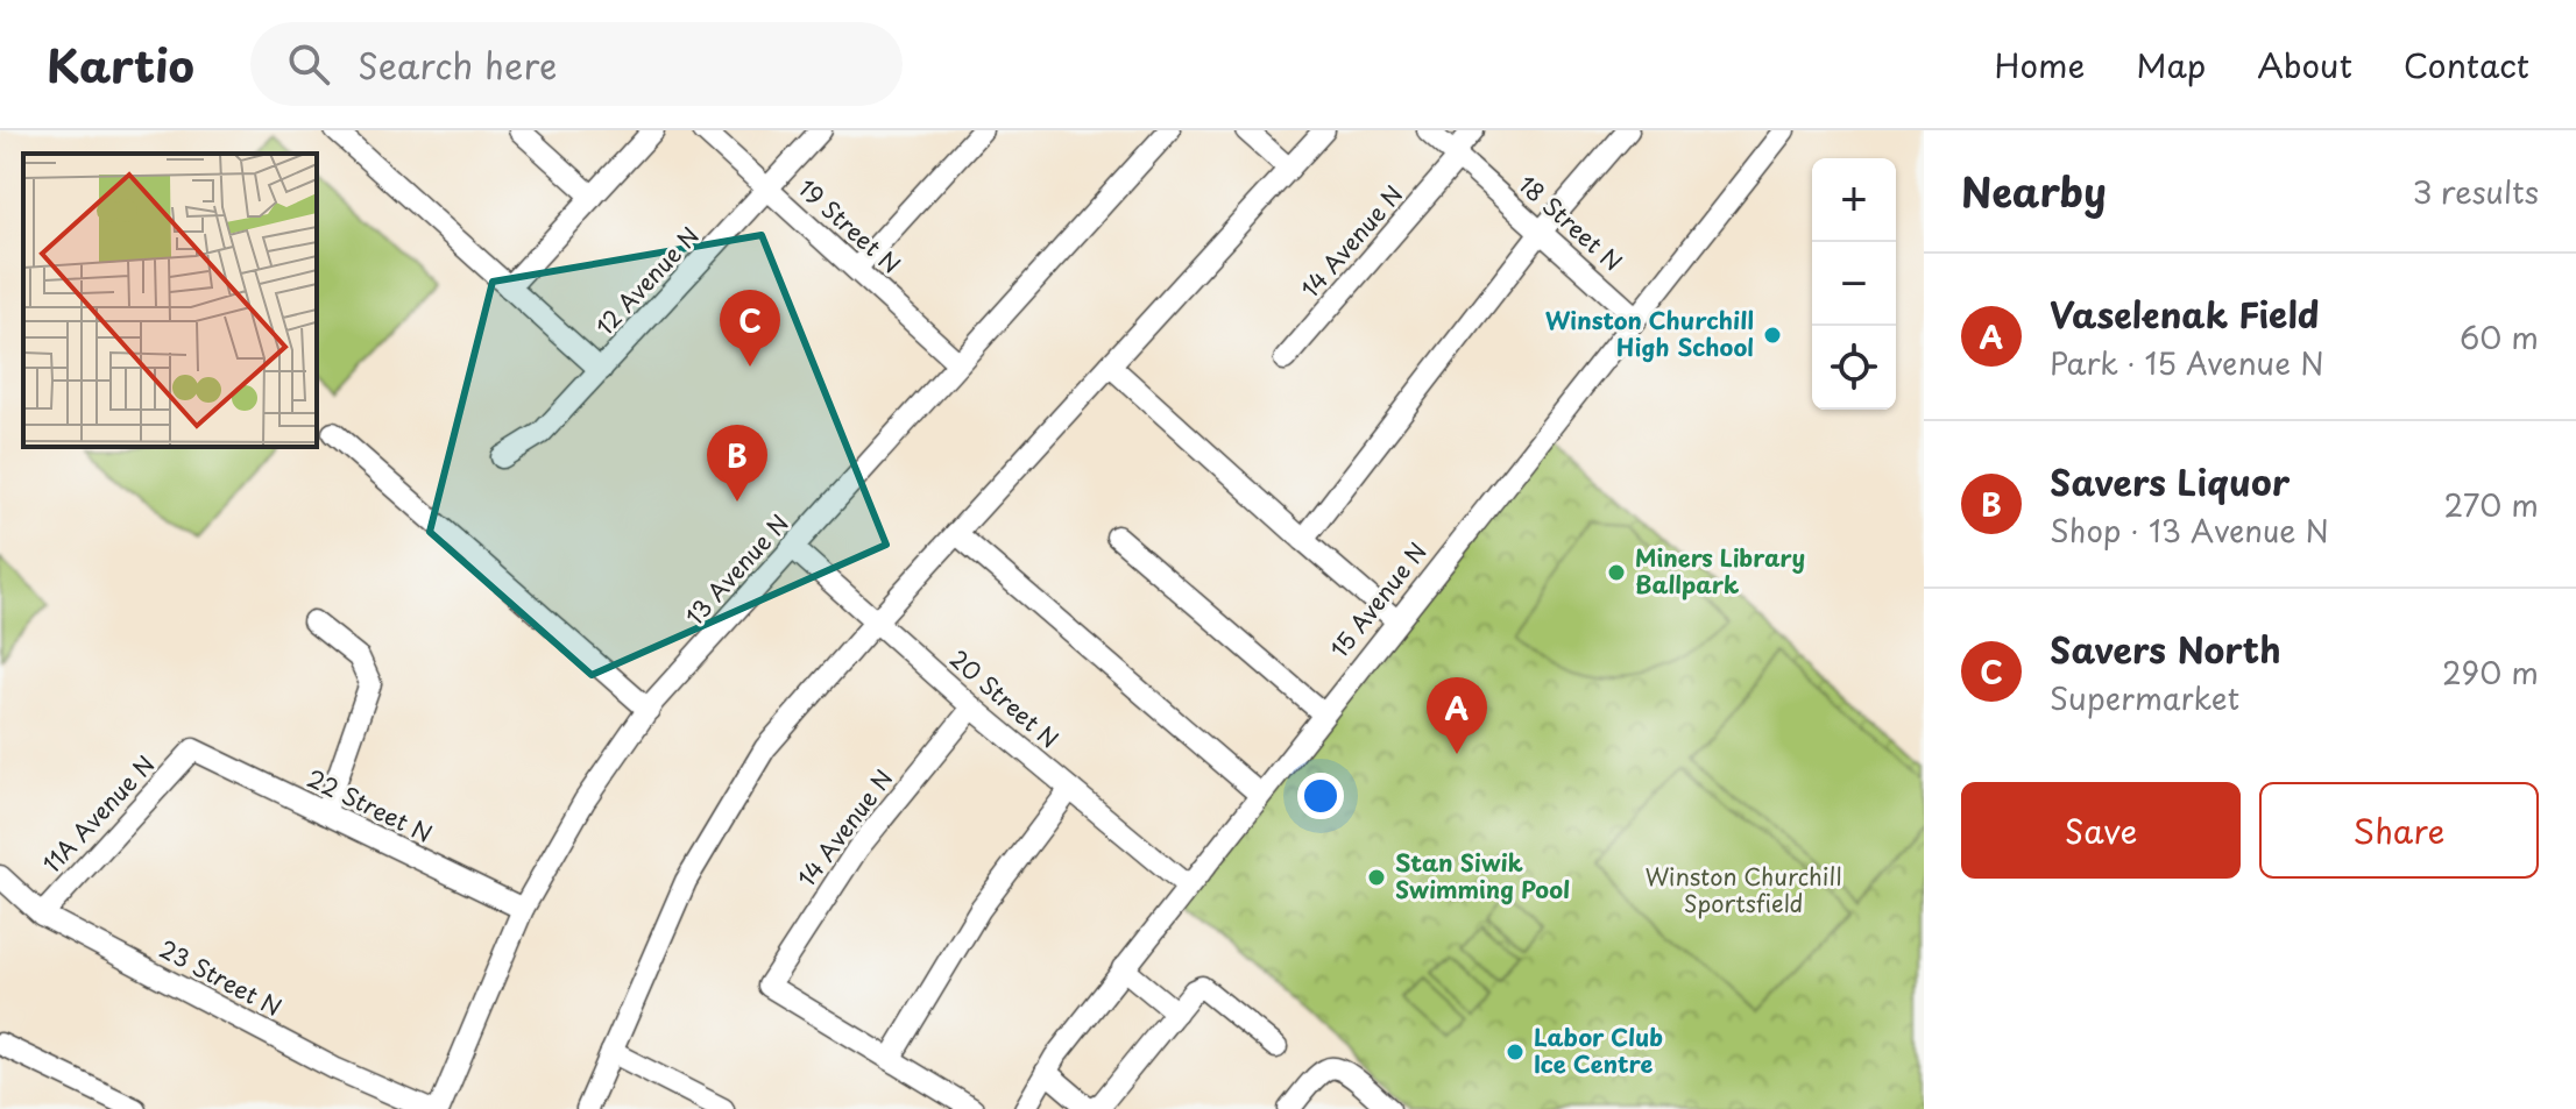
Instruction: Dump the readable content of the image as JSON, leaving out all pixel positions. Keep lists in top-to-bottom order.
{
  "streets": {
    "street": [
      "18 Street N",
      "19 Street N",
      "14 Avenue N",
      "12 Avenue N",
      "13 Avenue N",
      "15 Avenue N",
      "20 Street N",
      "22 Street N",
      "11A Avenue N",
      "23 Street N"
    ]
  },
  "crossings": [
    ["18 Street N", "14 Avenue N"],
    ["18 Street N", "15 Avenue N"],
    ["19 Street N", "12 Avenue N"],
    ["19 Street N", "13 Avenue N"],
    ["14 Avenue N", "20 Street N"],
    ["13 Avenue N", "20 Street N"],
    ["13 Avenue N", "22 Street N"],
    ["15 Avenue N", "20 Street N"],
    ["22 Street N", "11A Avenue N"],
    ["11A Avenue N", "23 Street N"]
  ],
  "parks": ["Winston Churchill Sportsfield"],
  "places": [
    "Winston Churchill High School",
    "Miners Library Ballpark",
    "Stan Siwik Swimming Pool",
    "Labor Club Ice Centre"
  ],
  "page": {
    "header": "Kartio",
    "search": "Search here",
    "nav": [
      "Home",
      "Map",
      "About",
      "Contact"
    ],
    "heading": ["Nearby", "3 results"],
    "map_buttons": ["+", "−"],
    "list": [
      {
        "mark": "A",
        "name": "Vaselenak Field",
        "note": "Park · 15 Avenue N",
        "value": "60 m"
      },
      {
        "mark": "B",
        "name": "Savers Liquor",
        "note": "Shop · 13 Avenue N",
        "value": "270 m"
      },
      {
        "mark": "C",
        "name": "Savers North",
        "note": "Supermarket",
        "value": "290 m"
      }
    ],
    "pins": ["C", "B", "A"],
    "buttons": ["Save", "Share"]
  }
}
